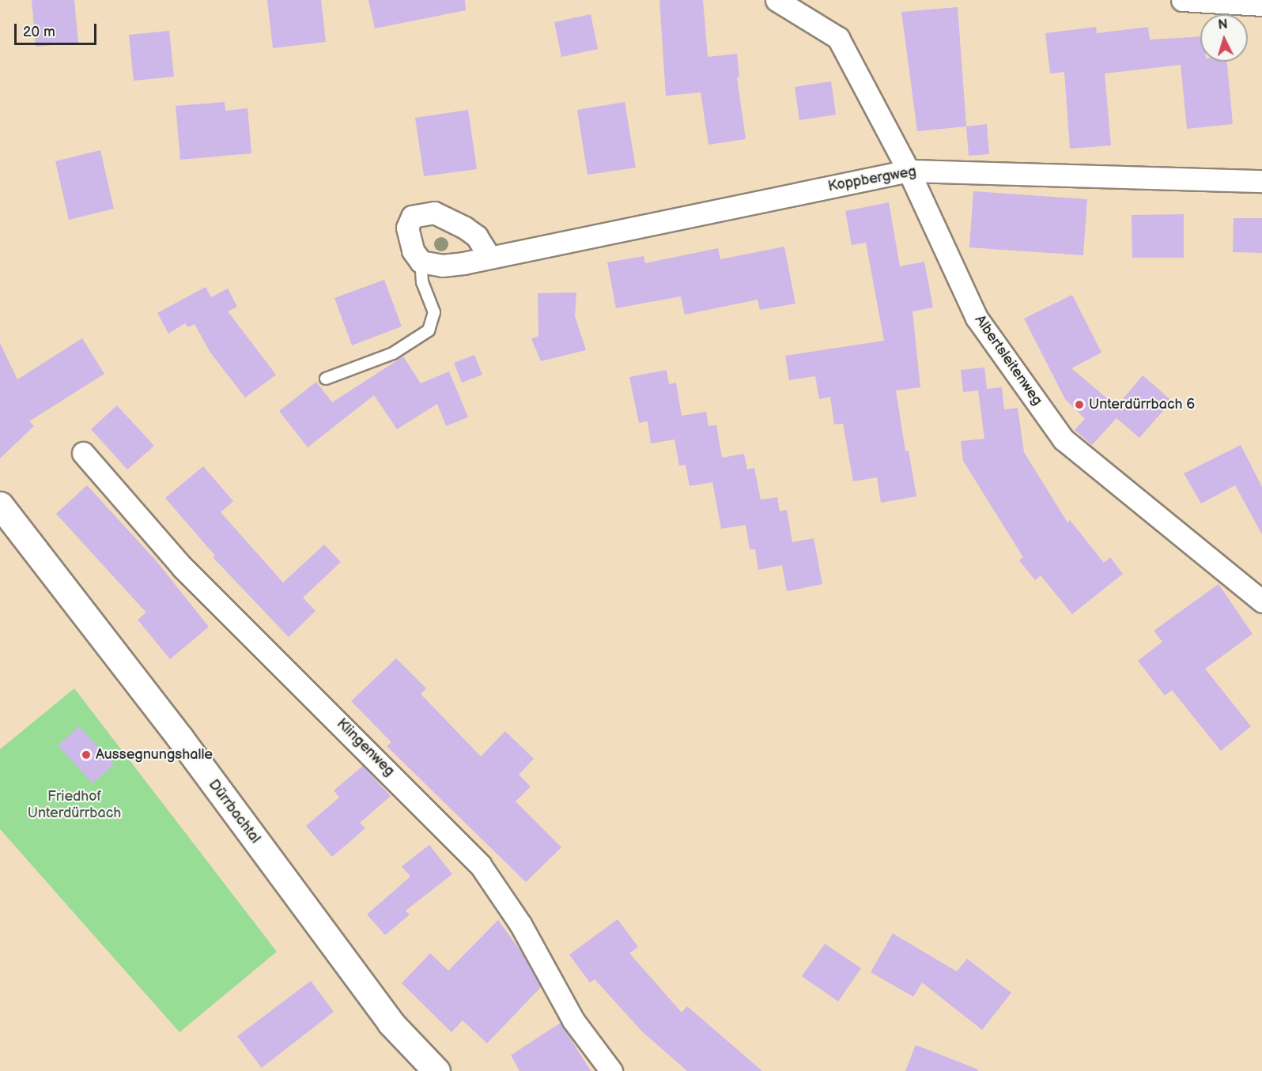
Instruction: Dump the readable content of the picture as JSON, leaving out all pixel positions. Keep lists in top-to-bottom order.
{
  "streets": {
    "street": [
      "Koppbergweg",
      "Albertsleitenweg",
      "Klingenweg",
      "Dürrbachtal"
    ]
  },
  "crossings": [
    ["Koppbergweg", "Albertsleitenweg"]
  ],
  "parks": ["Friedhof Unterdürrbach"],
  "places": ["Unterdürrbach 6", "Aussegnungshalle"],
  "scale_bar": "20 m",
  "north": "top"
}
